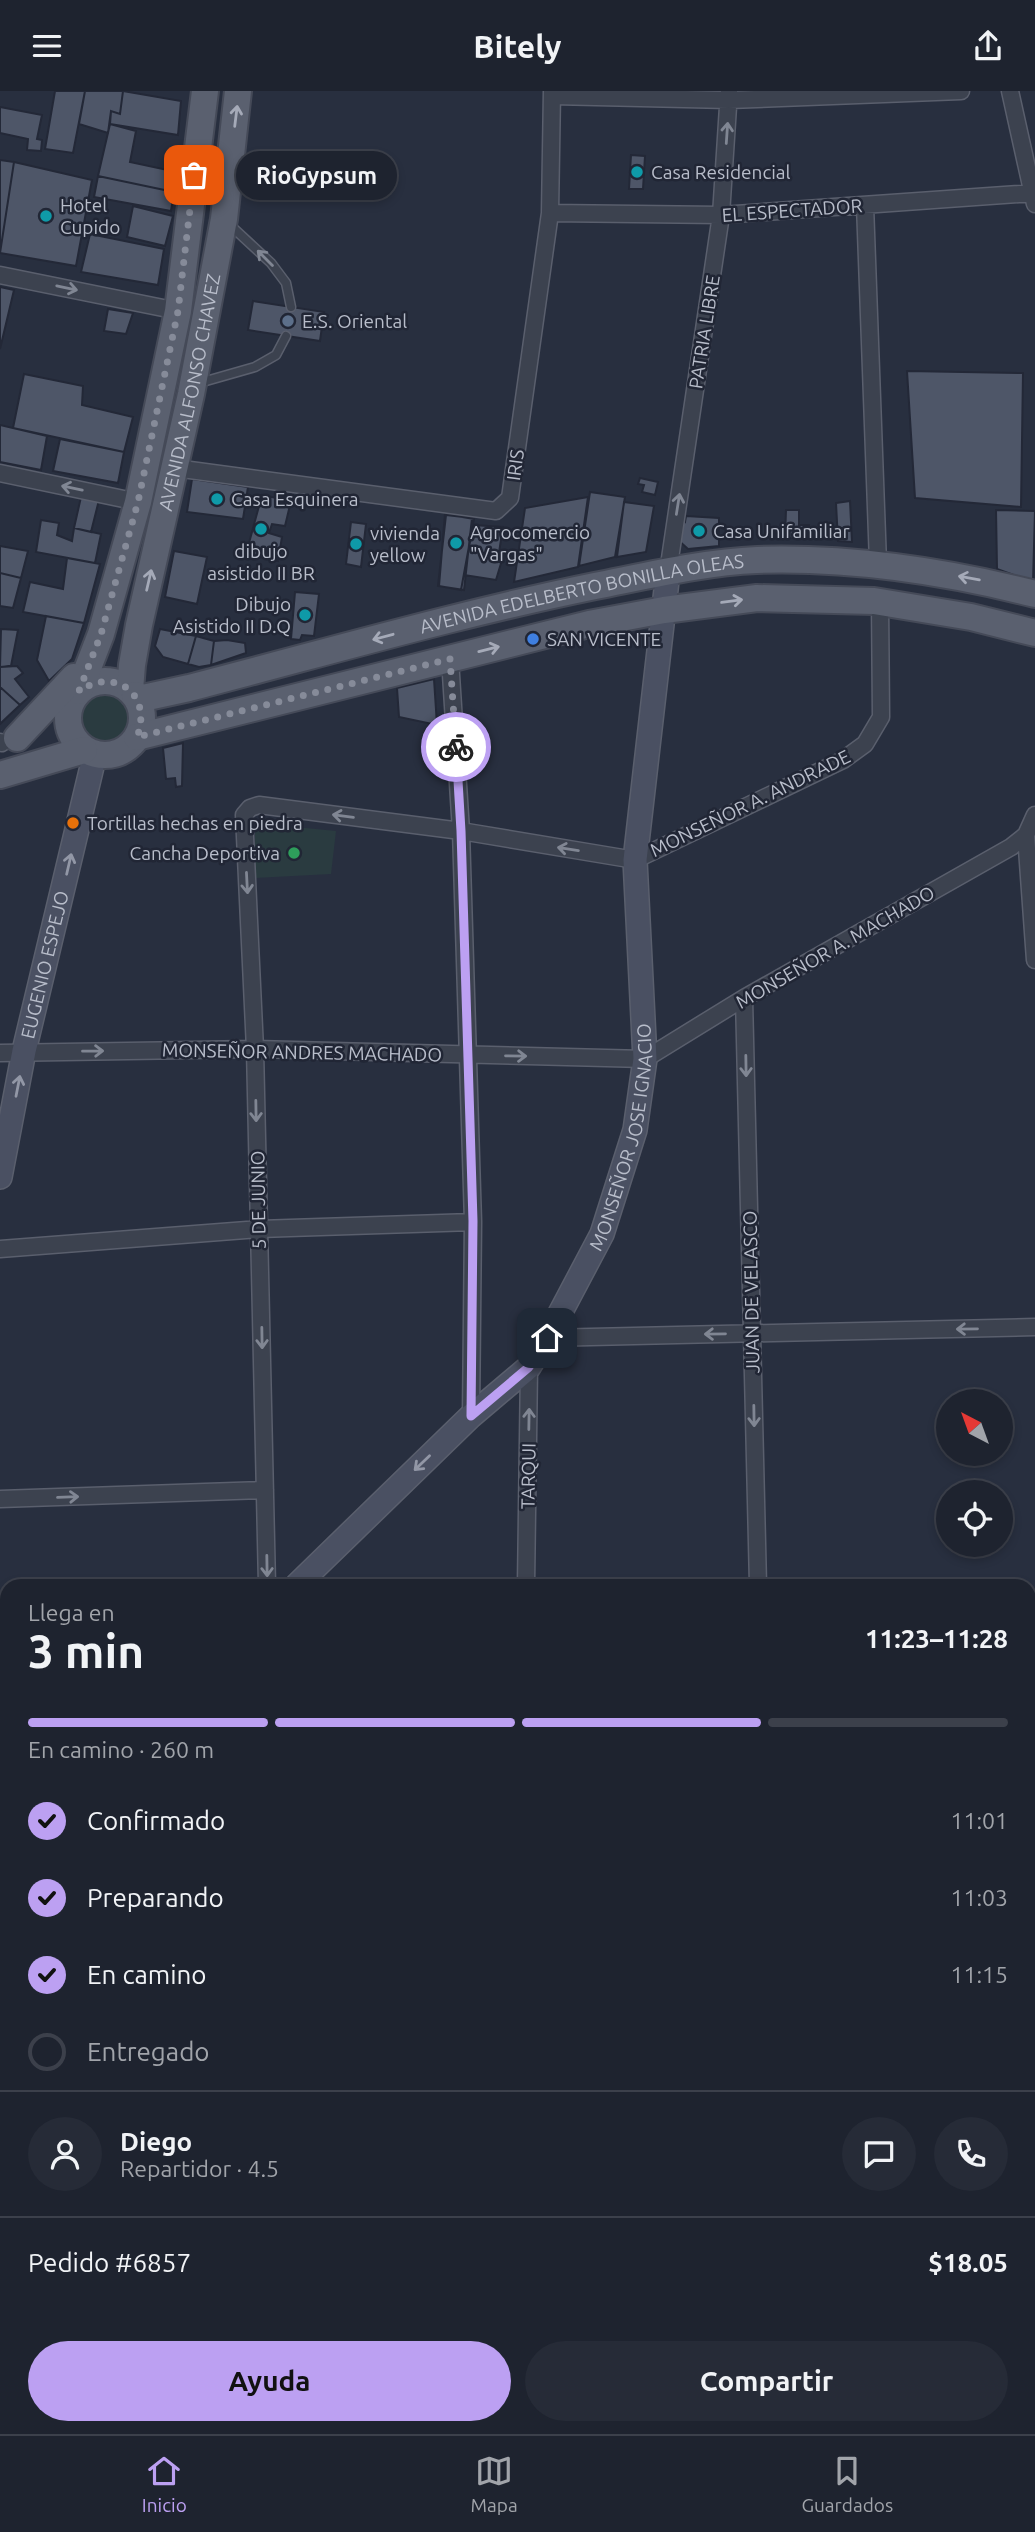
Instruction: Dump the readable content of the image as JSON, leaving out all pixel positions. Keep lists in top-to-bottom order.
{
  "streets": {
    "main road": ["AVENIDA ALFONSO CHAVEZ", "AVENIDA EDELBERTO BONILLA OLEAS"],
    "street": [
      "EL ESPECTADOR",
      "PATRIA LIBRE",
      "IRIS",
      "MONSEÑOR A. ANDRADE",
      "MONSEÑOR A. MACHADO",
      "EUGENIO ESPEJO",
      "MONSEÑOR ANDRES MACHADO",
      "MONSEÑOR JOSE IGNACIO",
      "5 DE JUNIO",
      "JUAN DE VELASCO",
      "TARQUI"
    ]
  },
  "crossings": [
    ["EL ESPECTADOR", "PATRIA LIBRE"],
    ["EL ESPECTADOR", "IRIS"],
    ["PATRIA LIBRE", "AVENIDA EDELBERTO BONILLA OLEAS"],
    ["PATRIA LIBRE", "MONSEÑOR JOSE IGNACIO"],
    ["AVENIDA ALFONSO CHAVEZ", "IRIS"],
    ["AVENIDA ALFONSO CHAVEZ", "AVENIDA EDELBERTO BONILLA OLEAS"],
    ["AVENIDA ALFONSO CHAVEZ", "EUGENIO ESPEJO"],
    ["AVENIDA EDELBERTO BONILLA OLEAS", "MONSEÑOR A. ANDRADE"],
    ["AVENIDA EDELBERTO BONILLA OLEAS", "EUGENIO ESPEJO"],
    ["AVENIDA EDELBERTO BONILLA OLEAS", "MONSEÑOR JOSE IGNACIO"],
    ["MONSEÑOR A. ANDRADE", "MONSEÑOR JOSE IGNACIO"],
    ["MONSEÑOR A. ANDRADE", "5 DE JUNIO"],
    ["MONSEÑOR A. MACHADO", "MONSEÑOR ANDRES MACHADO"],
    ["MONSEÑOR A. MACHADO", "MONSEÑOR JOSE IGNACIO"],
    ["MONSEÑOR A. MACHADO", "JUAN DE VELASCO"],
    ["EUGENIO ESPEJO", "MONSEÑOR ANDRES MACHADO"],
    ["MONSEÑOR ANDRES MACHADO", "MONSEÑOR JOSE IGNACIO"],
    ["MONSEÑOR ANDRES MACHADO", "5 DE JUNIO"],
    ["MONSEÑOR JOSE IGNACIO", "TARQUI"]
  ],
  "one_way": [
    "PATRIA LIBRE",
    "MONSEÑOR A. ANDRADE",
    "EUGENIO ESPEJO",
    "MONSEÑOR ANDRES MACHADO",
    "5 DE JUNIO",
    "JUAN DE VELASCO",
    "TARQUI"
  ],
  "places": [
    "Casa Residencial",
    "RioGypsum",
    "Hotel Cupido",
    "E.S. Oriental",
    "Casa Esquinera",
    "dibujo asistido II BR",
    "Casa Unifamiliar",
    "Agrocomercio \"Vargas\"",
    "vivienda yellow",
    "Dibujo Asistido II D.Q",
    "SAN VICENTE",
    "Tortillas hechas en piedra",
    "Cancha Deportiva"
  ],
  "north": "top left",
  "page": {
    "header": "Bitely",
    "bubble": "RioGypsum",
    "heading": ["3 min", "Llega en", "11:23–11:28"],
    "panel": [
      "Diego",
      "Repartidor · 4.5",
      "Pedido #6857",
      "$18.05"
    ],
    "bar": "En camino · 260 m",
    "list": [
      ["Confirmado", "11:01"],
      ["Preparando", "11:03"],
      ["En camino", "11:15"],
      "Entregado"
    ],
    "buttons": ["Ayuda", "Compartir"],
    "tabs": ["Inicio", "Mapa", "Guardados"]
  }
}
